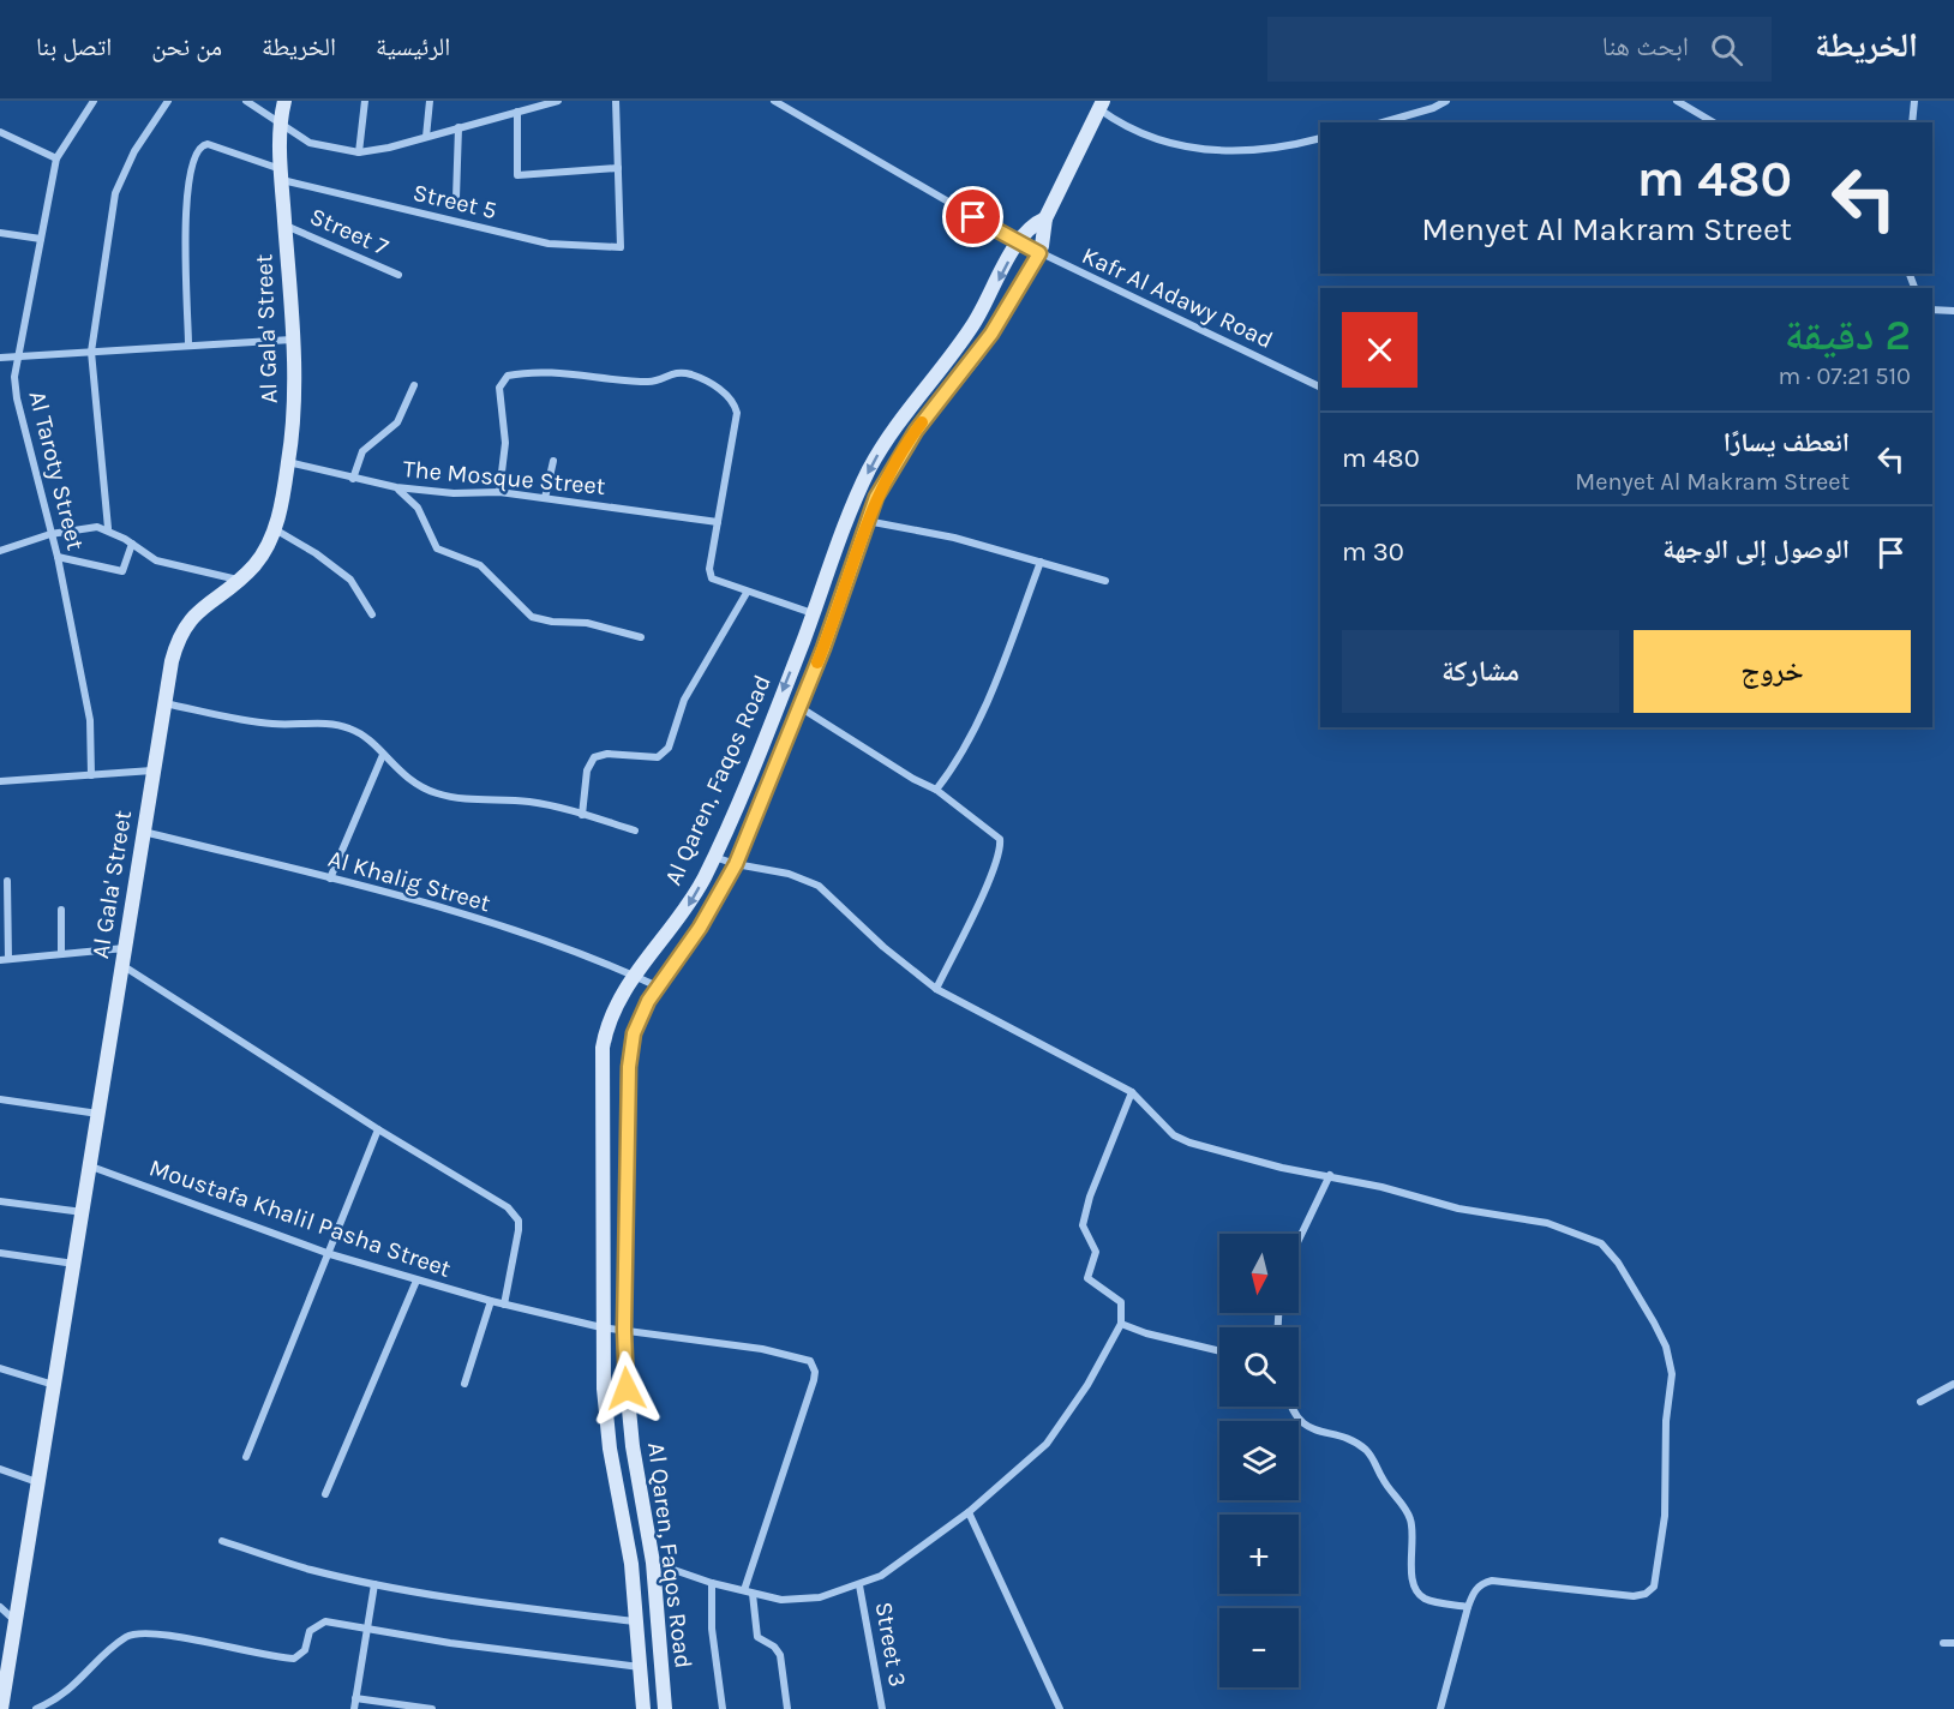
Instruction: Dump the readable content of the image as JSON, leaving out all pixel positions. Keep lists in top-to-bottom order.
{
  "streets": {
    "main road": ["Al Gala' Street", "Al Qaren, Faqos Road"],
    "street": [
      "Street 5",
      "Street 7",
      "Kafr Al Adawy Road",
      "Al Taroty Street",
      "The Mosque Street",
      "Al Khalig Street",
      "Moustafa Khalil Pasha Street",
      "Street 3"
    ]
  },
  "crossings": [
    ["Street 5", "Al Gala' Street"],
    ["Street 7", "Al Gala' Street"],
    ["Kafr Al Adawy Road", "Al Qaren, Faqos Road"],
    ["Al Gala' Street", "The Mosque Street"],
    ["Al Gala' Street", "Al Khalig Street"],
    ["Al Gala' Street", "Moustafa Khalil Pasha Street"],
    ["Al Qaren, Faqos Road", "Al Khalig Street"],
    ["Al Qaren, Faqos Road", "Moustafa Khalil Pasha Street"]
  ],
  "north": "bottom",
  "page": {
    "header": "الخريطة",
    "search": "ابحث هنا",
    "nav": [
      "الرئيسية",
      "الخريطة",
      "من نحن",
      "اتصل بنا"
    ],
    "turn": ["480 m", "Menyet Al Makram Street"],
    "heading": ["2 دقيقة", "510 m · 07:21"],
    "list": [
      {
        "name": "انعطف يسارًا",
        "note": "Menyet Al Makram Street",
        "value": "480 m"
      },
      {
        "name": "الوصول إلى الوجهة",
        "value": "30 m"
      }
    ],
    "buttons": ["خروج", "مشاركة"],
    "map_buttons": ["+", "−"]
  }
}
